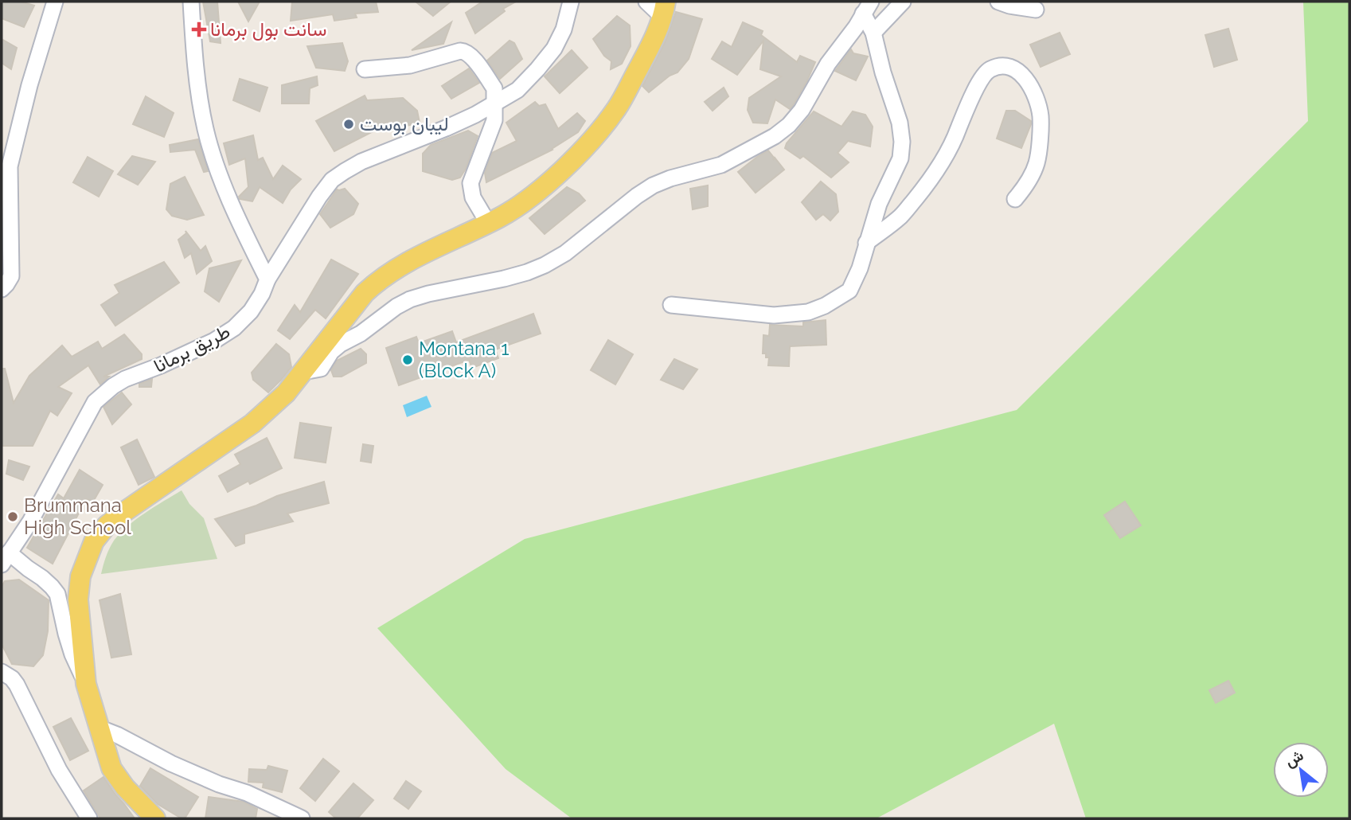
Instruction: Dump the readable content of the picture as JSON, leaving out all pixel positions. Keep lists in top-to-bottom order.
{
  "streets": {
    "street": ["طريق برمانا"]
  },
  "places": {
    "health": ["سانت بول برمانا"],
    "other": ["ليبان بوست", "Montana 1 (Block A)", "Brummana High School"]
  },
  "north": "top left"
}
